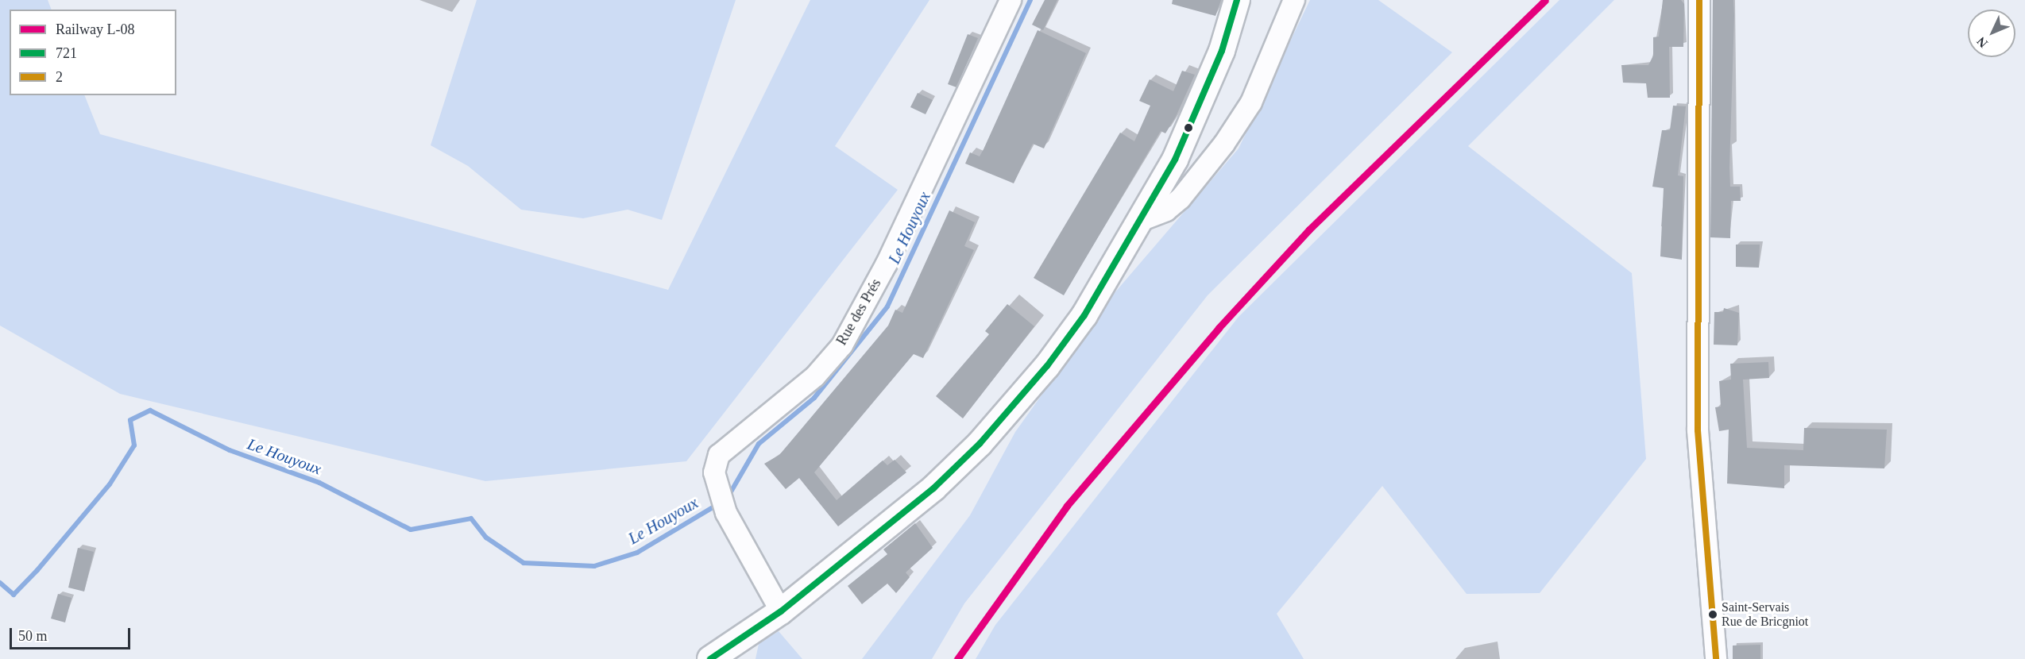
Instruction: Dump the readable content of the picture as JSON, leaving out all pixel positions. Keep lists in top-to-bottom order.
{
  "streets": {
    "street": ["Rue des Prés"]
  },
  "water": ["Le Houyoux"],
  "places": ["Saint-Servais Rue de Bricgniot"],
  "lines": ["rail line L-08", "transit line 721", "transit line 2"],
  "legend": ["Railway L-08", "721", "2"],
  "scale_bar": "50 m",
  "north": "bottom left"
}
